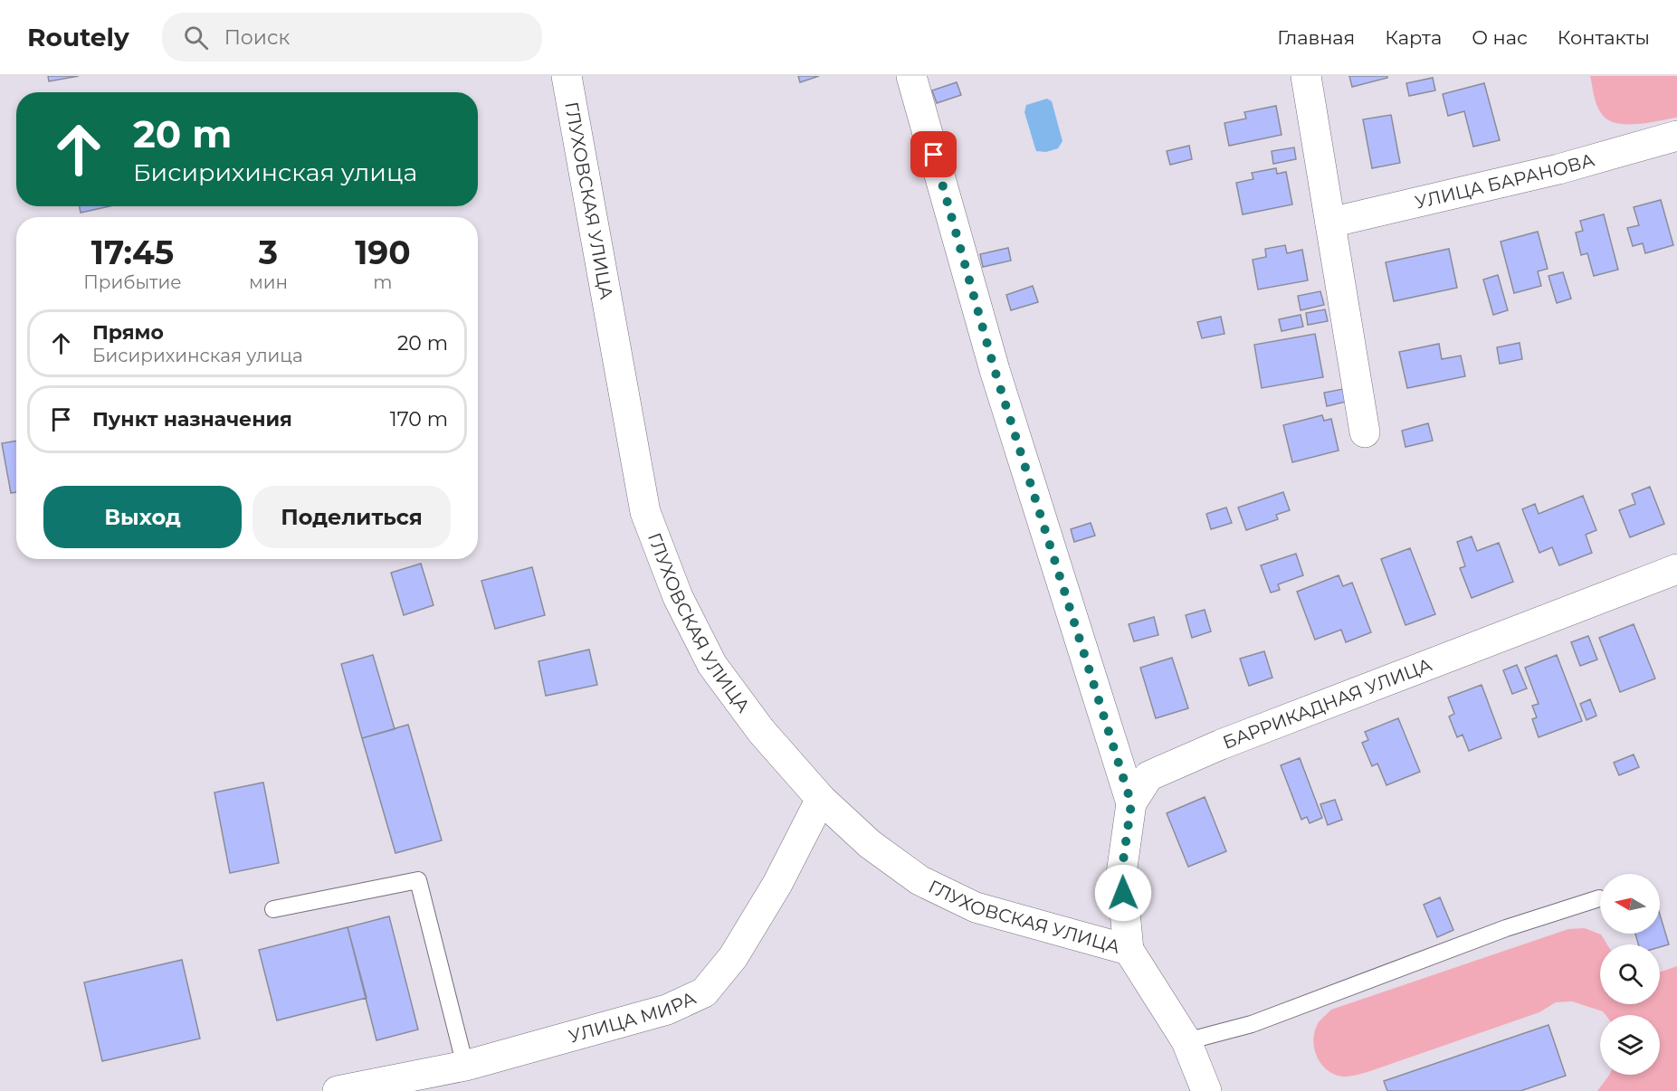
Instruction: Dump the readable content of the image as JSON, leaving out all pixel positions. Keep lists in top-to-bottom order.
{
  "streets": {
    "street": [
      "УЛИЦА БАРАНОВА",
      "ГЛУХОВСКАЯ УЛИЦА",
      "БАРРИКАДНАЯ УЛИЦА",
      "УЛИЦА МИРА"
    ]
  },
  "crossings": [
    ["ГЛУХОВСКАЯ УЛИЦА", "БАРРИКАДНАЯ УЛИЦА"],
    ["ГЛУХОВСКАЯ УЛИЦА", "УЛИЦА МИРА"]
  ],
  "north": "left",
  "page": {
    "header": "Routely",
    "search": "Поиск",
    "nav": [
      "Главная",
      "Карта",
      "О нас",
      "Контакты"
    ],
    "turn": ["20 m", "Бисирихинская улица"],
    "eta": [
      "17:45",
      "Прибытие",
      "3",
      "мин",
      "190",
      "m"
    ],
    "list": [
      {
        "name": "Прямо",
        "note": "Бисирихинская улица",
        "value": "20 m"
      },
      {
        "name": "Пункт назначения",
        "value": "170 m"
      }
    ],
    "buttons": ["Выход", "Поделиться"]
  }
}
